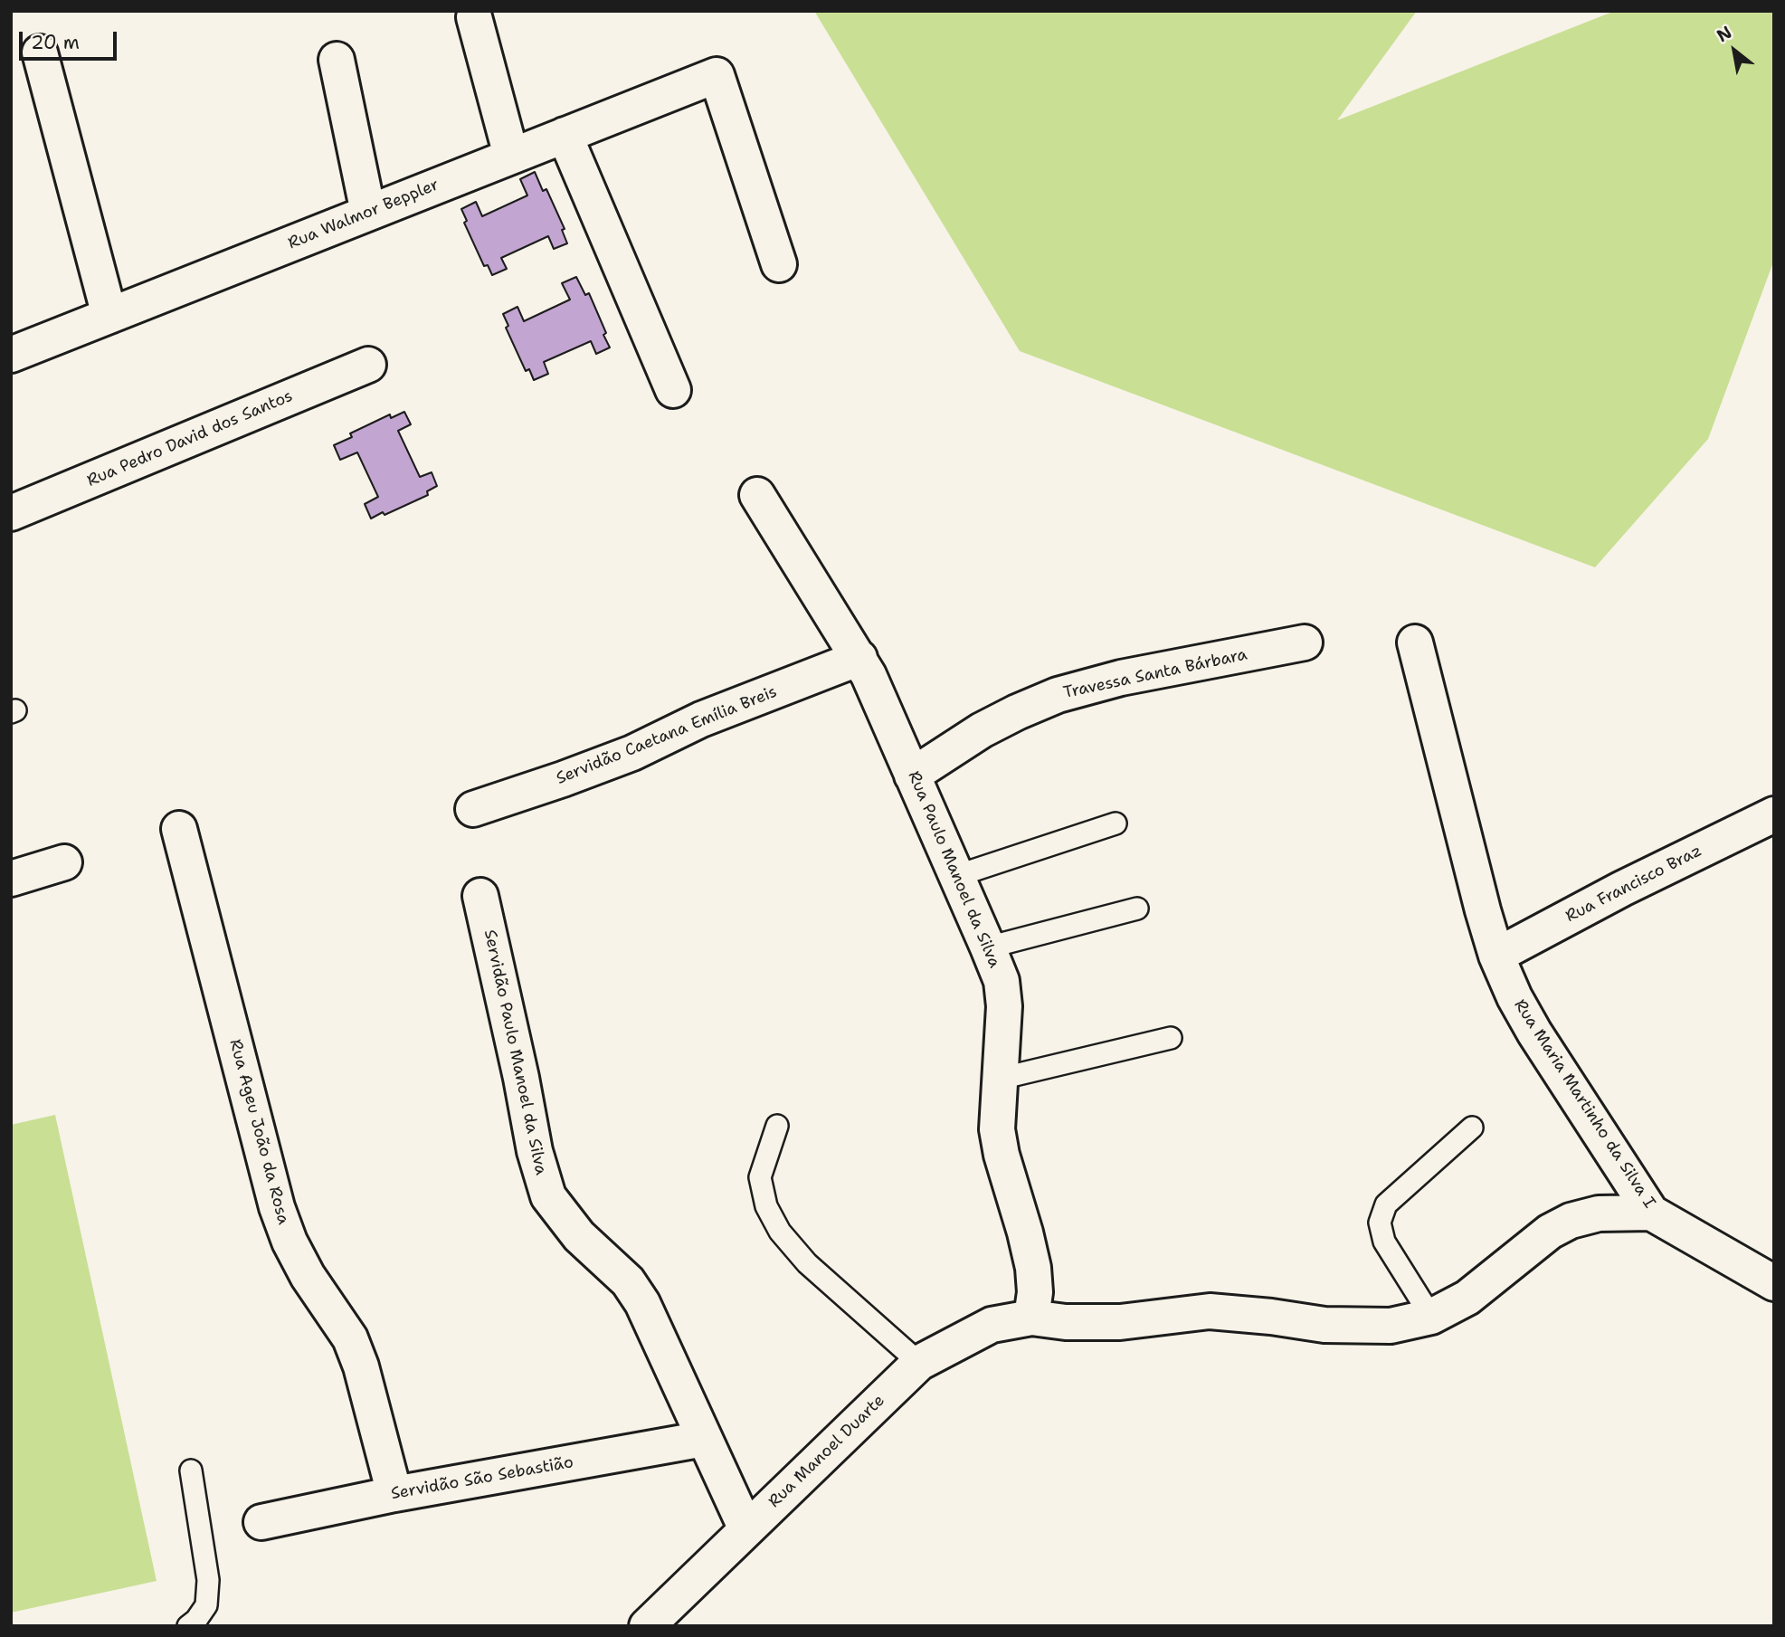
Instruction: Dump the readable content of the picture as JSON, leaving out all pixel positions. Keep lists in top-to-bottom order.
{
  "streets": {
    "street": [
      "Rua Walmor Beppler",
      "Rua Pedro David dos Santos",
      "Travessa Santa Bárbara",
      "Servidão Caetana Emília Breis",
      "Rua Paulo Manoel da Silva",
      "Rua Francisco Braz",
      "Servidão Paulo Manoel da Silva",
      "Rua Maria Martinho da Silva I",
      "Rua Ageu João da Rosa",
      "Rua Manoel Duarte",
      "Servidão São Sebastião"
    ]
  },
  "crossings": [
    ["Travessa Santa Bárbara", "Rua Paulo Manoel da Silva"],
    ["Servidão Caetana Emília Breis", "Rua Paulo Manoel da Silva"],
    ["Rua Paulo Manoel da Silva", "Rua Manoel Duarte"],
    ["Rua Francisco Braz", "Rua Maria Martinho da Silva I"],
    ["Servidão Paulo Manoel da Silva", "Rua Manoel Duarte"],
    ["Servidão Paulo Manoel da Silva", "Servidão São Sebastião"],
    ["Rua Maria Martinho da Silva I", "Rua Manoel Duarte"],
    ["Rua Ageu João da Rosa", "Servidão São Sebastião"]
  ],
  "scale_bar": "20 m",
  "north": "top left"
}
